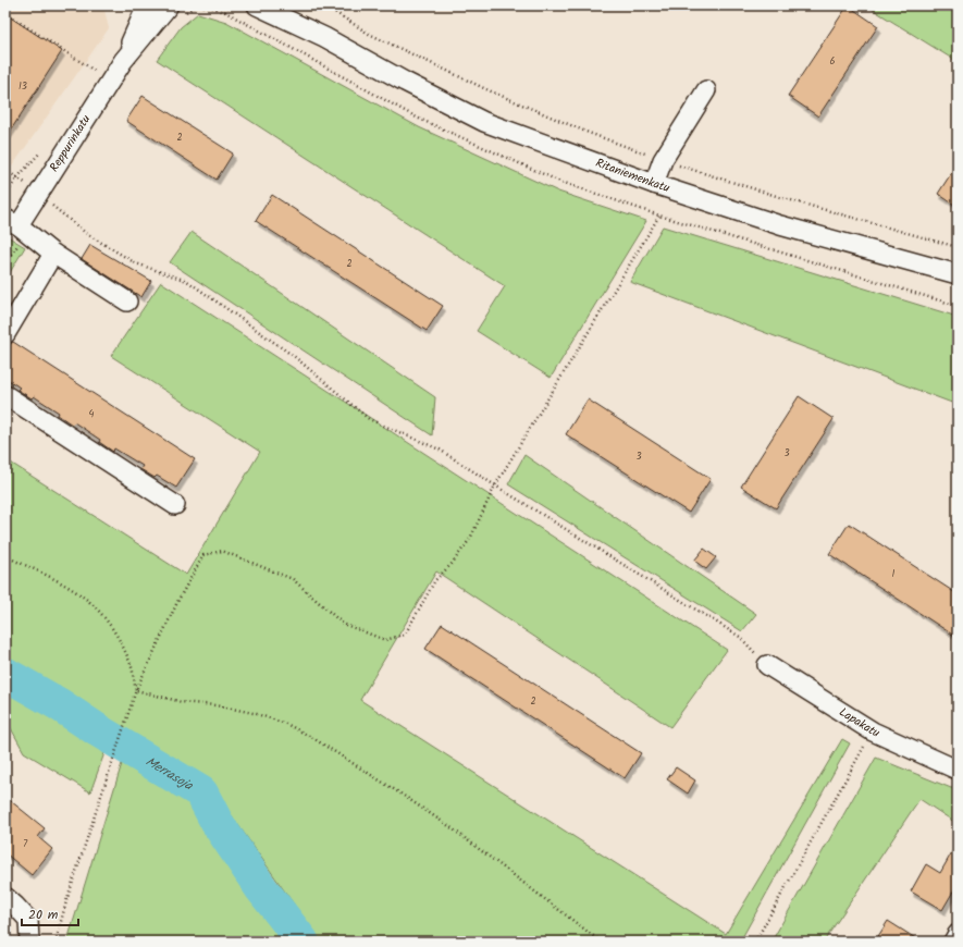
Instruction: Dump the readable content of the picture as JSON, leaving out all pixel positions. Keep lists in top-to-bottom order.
{
  "streets": {
    "street": ["Reppurinkatu", "Ritaniemenkatu", "Lapakatu"]
  },
  "water": ["Merrasoja"],
  "house_numbers": [
    "6",
    "13",
    "2",
    "2",
    "4",
    "3",
    "3",
    "1",
    "2",
    "7"
  ],
  "scale_bar": "20 m"
}
